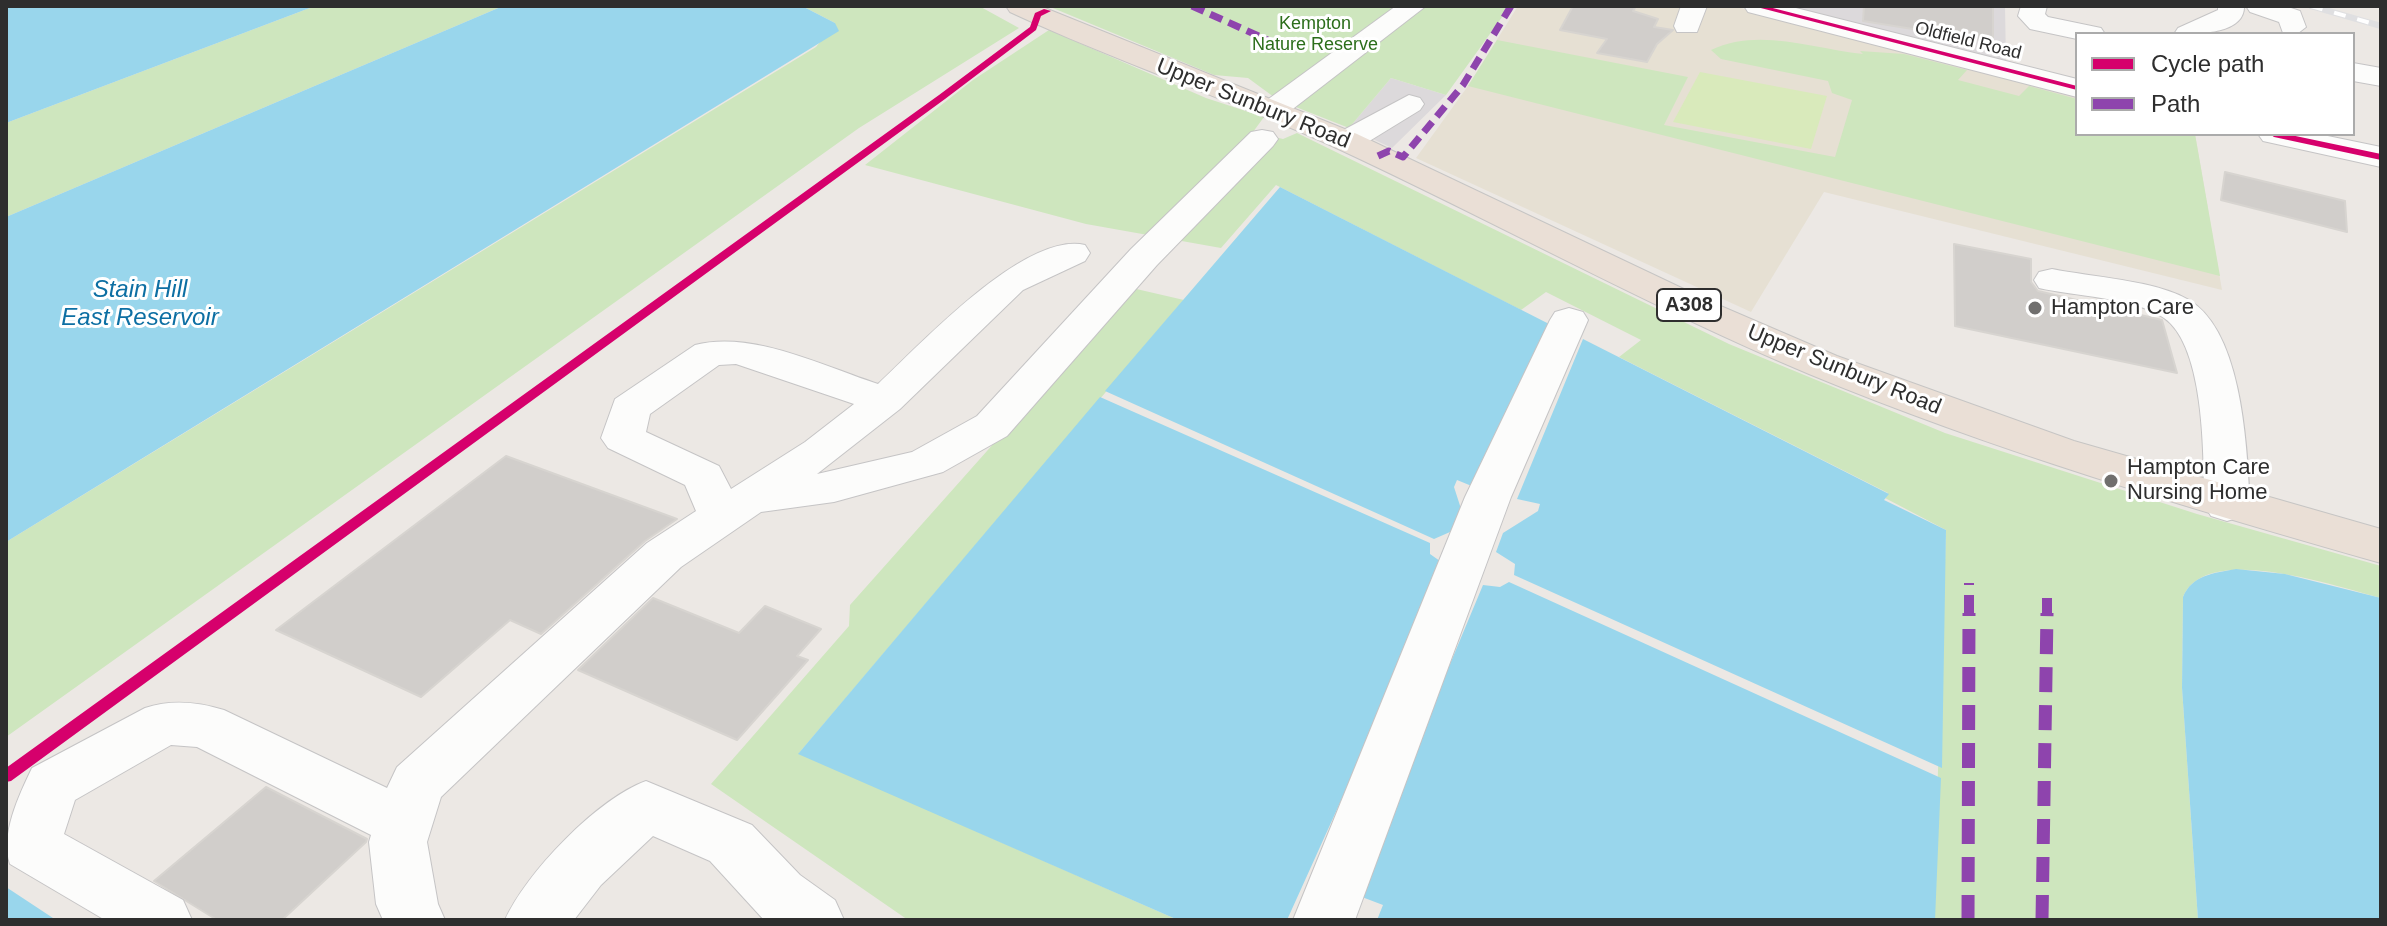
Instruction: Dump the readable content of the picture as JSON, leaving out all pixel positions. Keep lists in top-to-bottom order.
{
  "streets": {
    "highway": ["Upper Sunbury Road", "A308"],
    "street": ["Oldfield Road"]
  },
  "water": ["Stain Hill East Reservoir"],
  "parks": ["Kempton Nature Reserve"],
  "places": ["Hampton Care", "Hampton Care Nursing Home"],
  "legend": ["Cycle path", "Path"]
}
